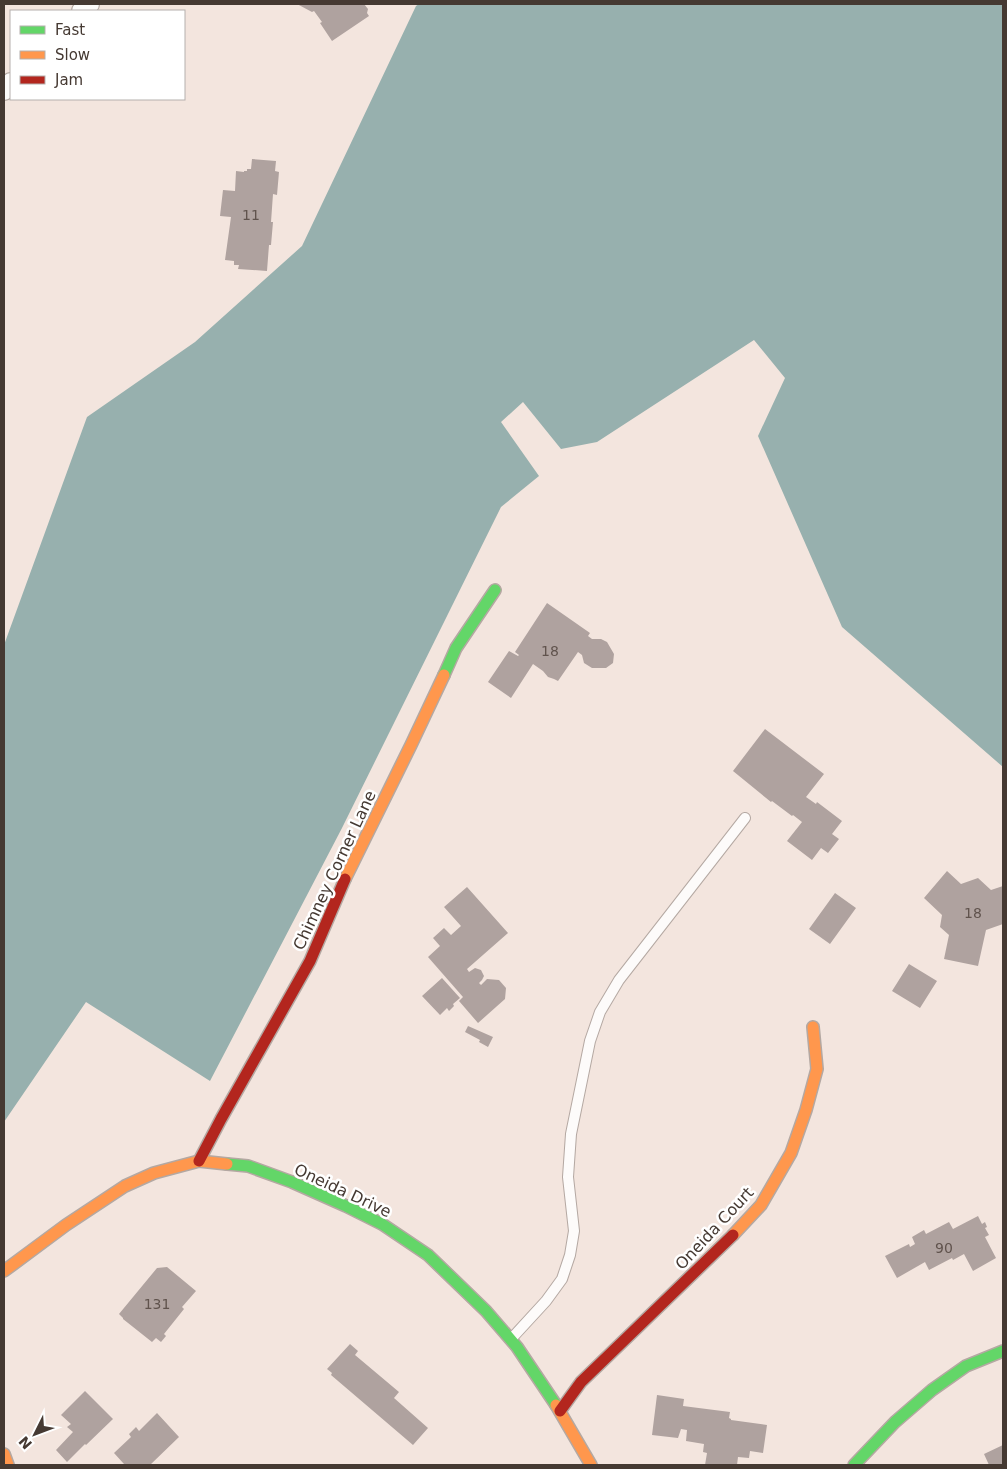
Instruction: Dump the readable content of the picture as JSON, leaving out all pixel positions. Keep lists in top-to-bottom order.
{
  "streets": {
    "street": ["Chimney Corner Lane", "Oneida Drive", "Oneida Court"]
  },
  "crossings": [
    ["Chimney Corner Lane", "Oneida Drive"],
    ["Oneida Drive", "Oneida Court"]
  ],
  "house_numbers": [
    "11",
    "18",
    "18",
    "90",
    "131"
  ],
  "legend": ["Fast", "Slow", "Jam"],
  "north": "bottom left"
}
